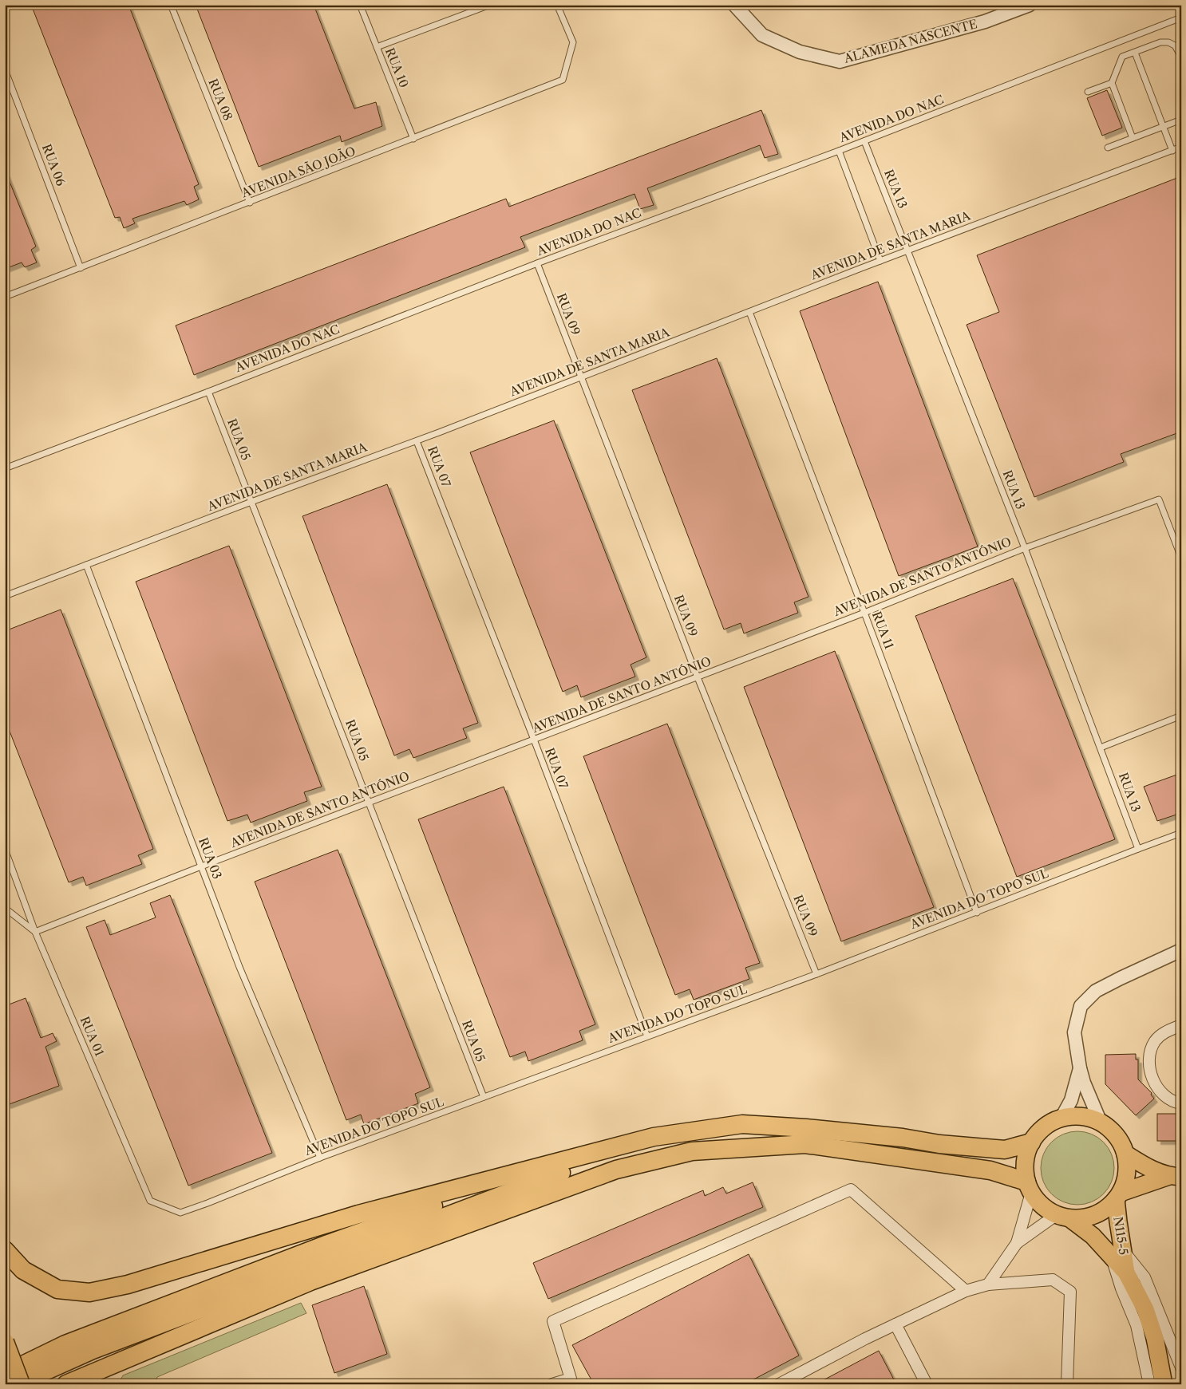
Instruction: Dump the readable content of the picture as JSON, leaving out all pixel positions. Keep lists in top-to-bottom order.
{
  "streets": {
    "main road": ["N115-5"],
    "street": ["ALAMEDA NASCENTE"],
    "lane": [
      "RUA 10",
      "RUA 08",
      "AVENIDA DO NAC",
      "RUA 06",
      "AVENIDA SÃO JOÃO",
      "RUA 13",
      "AVENIDA DE SANTA MARIA",
      "RUA 09",
      "RUA 05",
      "RUA 07",
      "AVENIDA DE SANTO ANTÓNIO",
      "RUA 11",
      "RUA 03",
      "AVENIDA DO TOPO SUL",
      "RUA 01"
    ]
  },
  "crossings": [
    ["RUA 10", "AVENIDA SÃO JOÃO"],
    ["RUA 08", "AVENIDA SÃO JOÃO"],
    ["AVENIDA DO NAC", "RUA 13"],
    ["AVENIDA DO NAC", "RUA 09"],
    ["AVENIDA DO NAC", "RUA 05"],
    ["RUA 06", "AVENIDA SÃO JOÃO"],
    ["RUA 13", "AVENIDA DE SANTA MARIA"],
    ["RUA 13", "AVENIDA DE SANTO ANTÓNIO"],
    ["RUA 13", "AVENIDA DO TOPO SUL"],
    ["AVENIDA DE SANTA MARIA", "RUA 09"],
    ["AVENIDA DE SANTA MARIA", "RUA 05"],
    ["AVENIDA DE SANTA MARIA", "RUA 07"],
    ["AVENIDA DE SANTA MARIA", "RUA 11"],
    ["AVENIDA DE SANTA MARIA", "RUA 03"],
    ["RUA 09", "AVENIDA DE SANTO ANTÓNIO"],
    ["RUA 09", "AVENIDA DO TOPO SUL"],
    ["RUA 05", "AVENIDA DE SANTO ANTÓNIO"],
    ["RUA 05", "AVENIDA DO TOPO SUL"],
    ["RUA 07", "AVENIDA DE SANTO ANTÓNIO"],
    ["RUA 07", "AVENIDA DO TOPO SUL"],
    ["AVENIDA DE SANTO ANTÓNIO", "RUA 11"],
    ["AVENIDA DE SANTO ANTÓNIO", "RUA 03"],
    ["AVENIDA DE SANTO ANTÓNIO", "RUA 01"],
    ["RUA 11", "AVENIDA DO TOPO SUL"],
    ["RUA 03", "AVENIDA DO TOPO SUL"],
    ["AVENIDA DO TOPO SUL", "RUA 01"]
  ]
}
